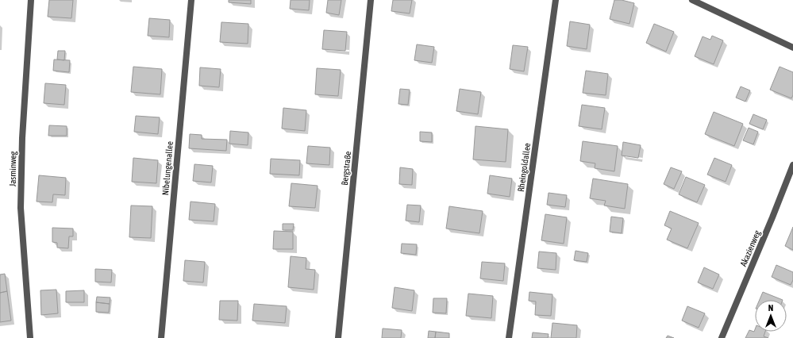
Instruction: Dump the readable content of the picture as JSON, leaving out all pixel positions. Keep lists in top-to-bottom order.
{
  "streets": {
    "street": [
      "Rheingoldallee",
      "Nibelungenallee",
      "Bergstraße",
      "Jasminweg",
      "Akazienweg"
    ]
  },
  "north": "top"
}
